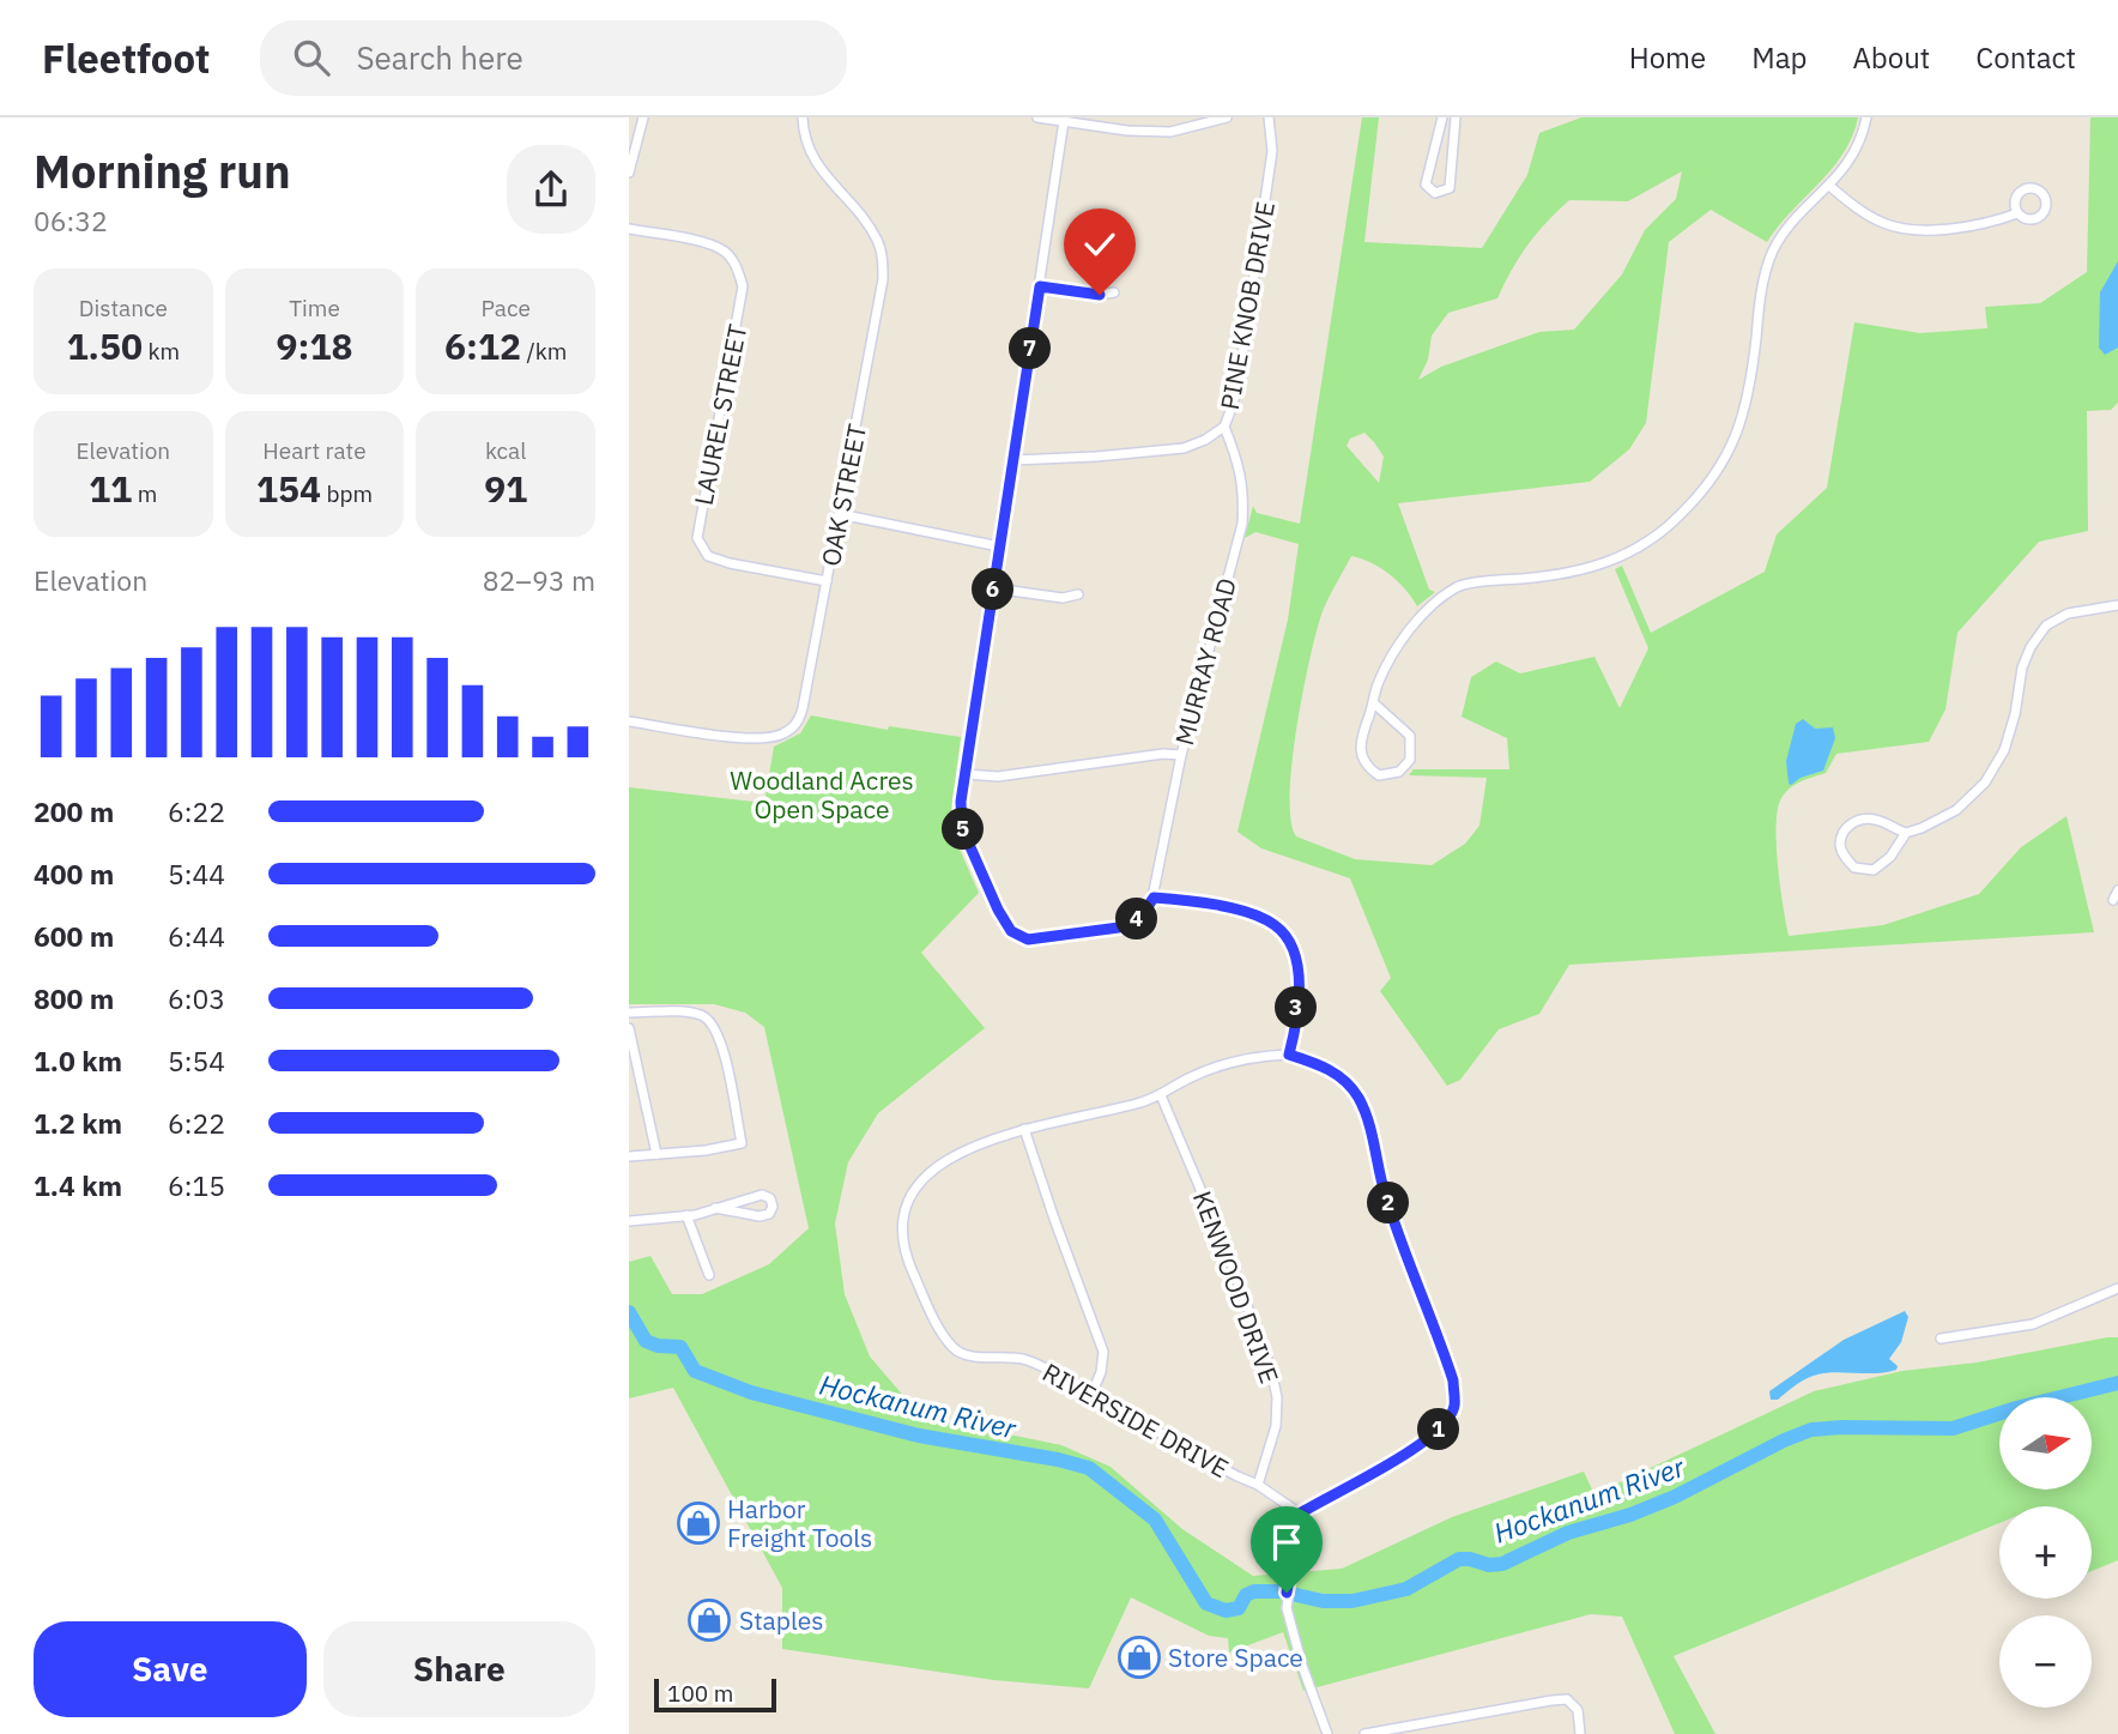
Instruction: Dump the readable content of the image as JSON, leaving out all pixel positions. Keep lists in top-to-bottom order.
{
  "streets": {
    "street": [
      "PINE KNOB DRIVE",
      "LAUREL STREET",
      "OAK STREET",
      "MURRAY ROAD",
      "KENWOOD DRIVE",
      "RIVERSIDE DRIVE"
    ]
  },
  "crossings": [
    ["PINE KNOB DRIVE", "MURRAY ROAD"],
    ["LAUREL STREET", "OAK STREET"],
    ["KENWOOD DRIVE", "RIVERSIDE DRIVE"]
  ],
  "water": ["Hockanum River"],
  "parks": ["Woodland Acres Open Space"],
  "places": {
    "shop": ["Harbor Freight Tools", "Staples", "Store Space"]
  },
  "scale_bar": "100 m",
  "north": "right",
  "page": {
    "header": "Fleetfoot",
    "search": "Search here",
    "nav": [
      "Home",
      "Map",
      "About",
      "Contact"
    ],
    "heading": ["Morning run", "06:32"],
    "stats": [
      ["Distance", "1.50 km"],
      ["Time", "9:18"],
      ["Pace", "6:12 /km"],
      ["Elevation", "11 m"],
      ["Heart rate", "154 bpm"],
      ["kcal", "91"]
    ],
    "pins": [
      "7",
      "6",
      "5",
      "4",
      "3",
      "2",
      "1"
    ],
    "chart": ["Elevation", "82–93 m"],
    "list": [
      {
        "name": "200 m",
        "note": "6:22"
      },
      {
        "name": "400 m",
        "note": "5:44"
      },
      {
        "name": "600 m",
        "note": "6:44"
      },
      {
        "name": "800 m",
        "note": "6:03"
      },
      {
        "name": "1.0 km",
        "note": "5:54"
      },
      {
        "name": "1.2 km",
        "note": "6:22"
      },
      {
        "name": "1.4 km",
        "note": "6:15"
      }
    ],
    "map_buttons": ["+", "−"],
    "buttons": ["Save", "Share"],
    "scale": "100 m"
  }
}
